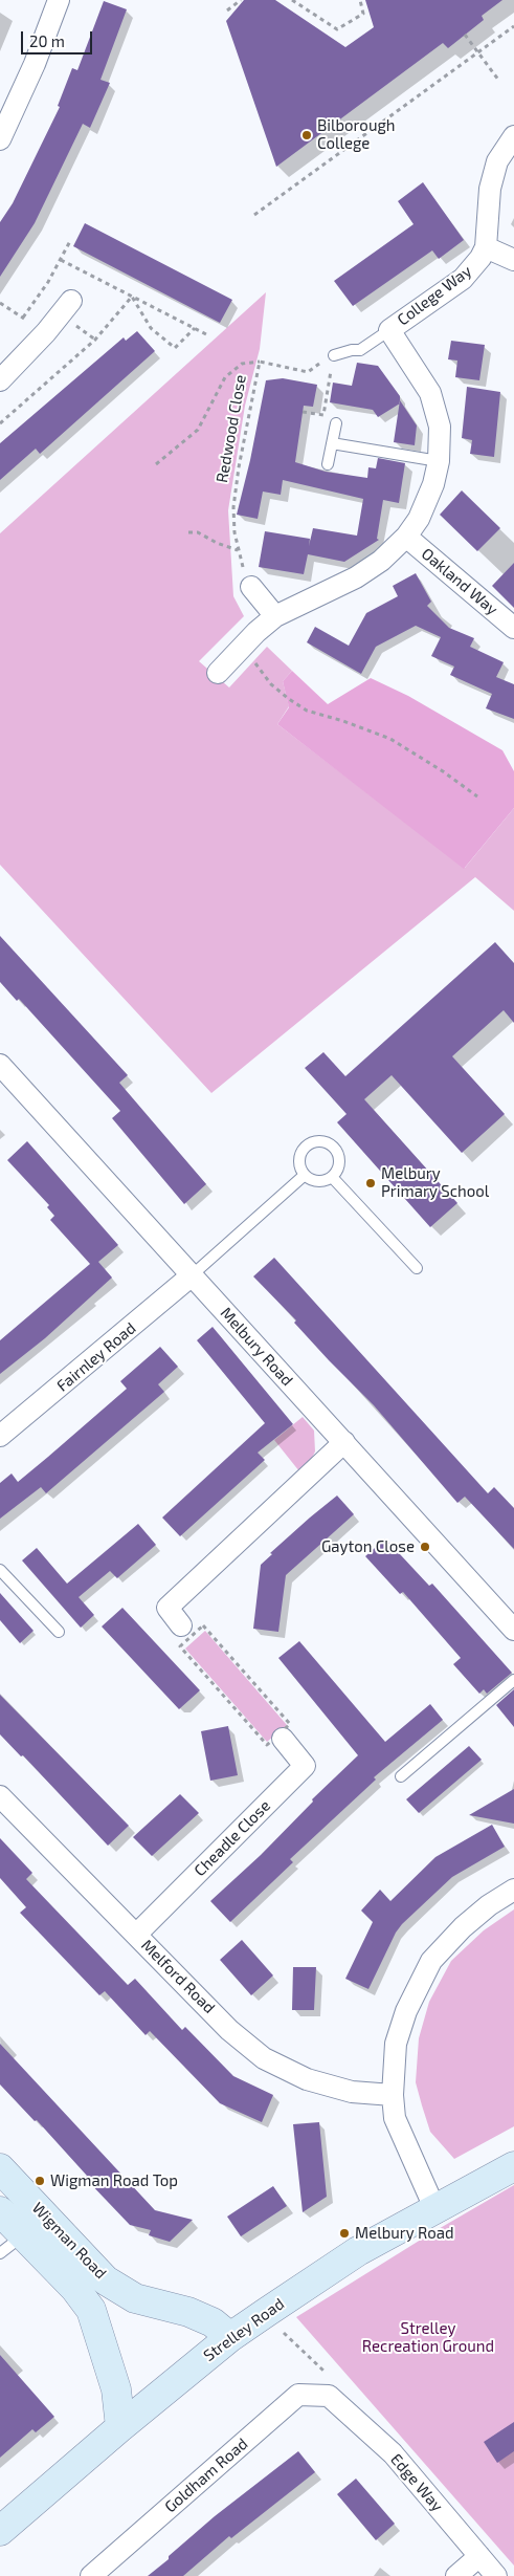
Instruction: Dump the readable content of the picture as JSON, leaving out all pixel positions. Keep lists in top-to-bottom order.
{
  "streets": {
    "main road": ["Wigman Road", "Strelley Road"],
    "street": [
      "College Way",
      "Oakland Way",
      "Melbury Road",
      "Fairnley Road",
      "Cheadle Close",
      "Melford Road",
      "Goldham Road",
      "Edge Way"
    ],
    "path": ["Redwood Close"]
  },
  "crossings": [
    ["College Way", "Oakland Way"],
    ["Melbury Road", "Fairnley Road"],
    ["Cheadle Close", "Melford Road"],
    ["Wigman Road", "Strelley Road"],
    ["Goldham Road", "Edge Way"]
  ],
  "parks": ["Strelley Recreation Ground"],
  "places": [
    "Bilborough College",
    "Melbury Primary School",
    "Gayton Close",
    "Wigman Road Top",
    "Melbury Road"
  ],
  "scale_bar": "20 m"
}
